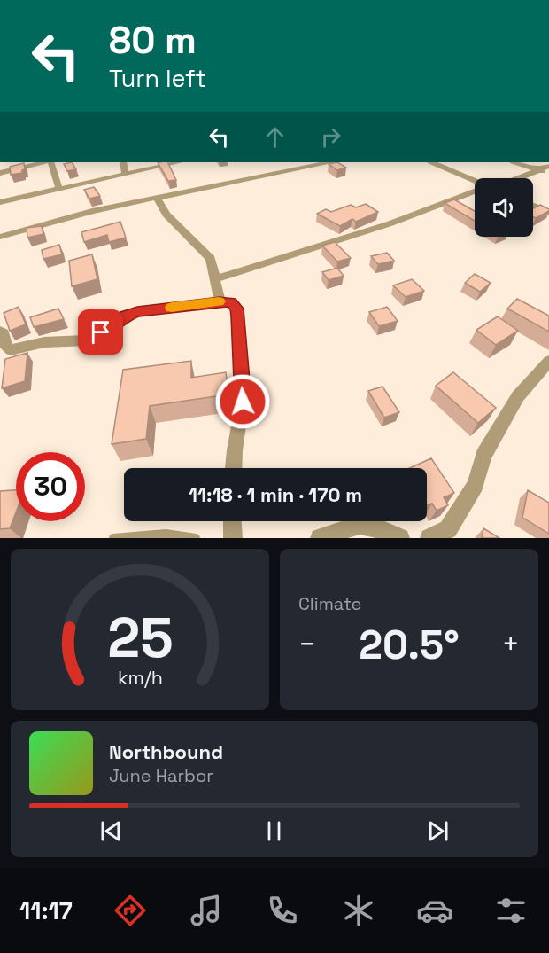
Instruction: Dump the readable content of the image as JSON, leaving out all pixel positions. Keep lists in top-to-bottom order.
{
  "page": {
    "turn": ["80 m", "Turn left"],
    "limit": "30",
    "trip": "11:18 · 1 min · 170 m",
    "tile": "Climate",
    "heat": ["−", "20.5°", "+"],
    "song": ["Northbound", "June Harbor"],
    "tabs": "11:17",
    "gauge": ["25", "km/h"]
  }
}
